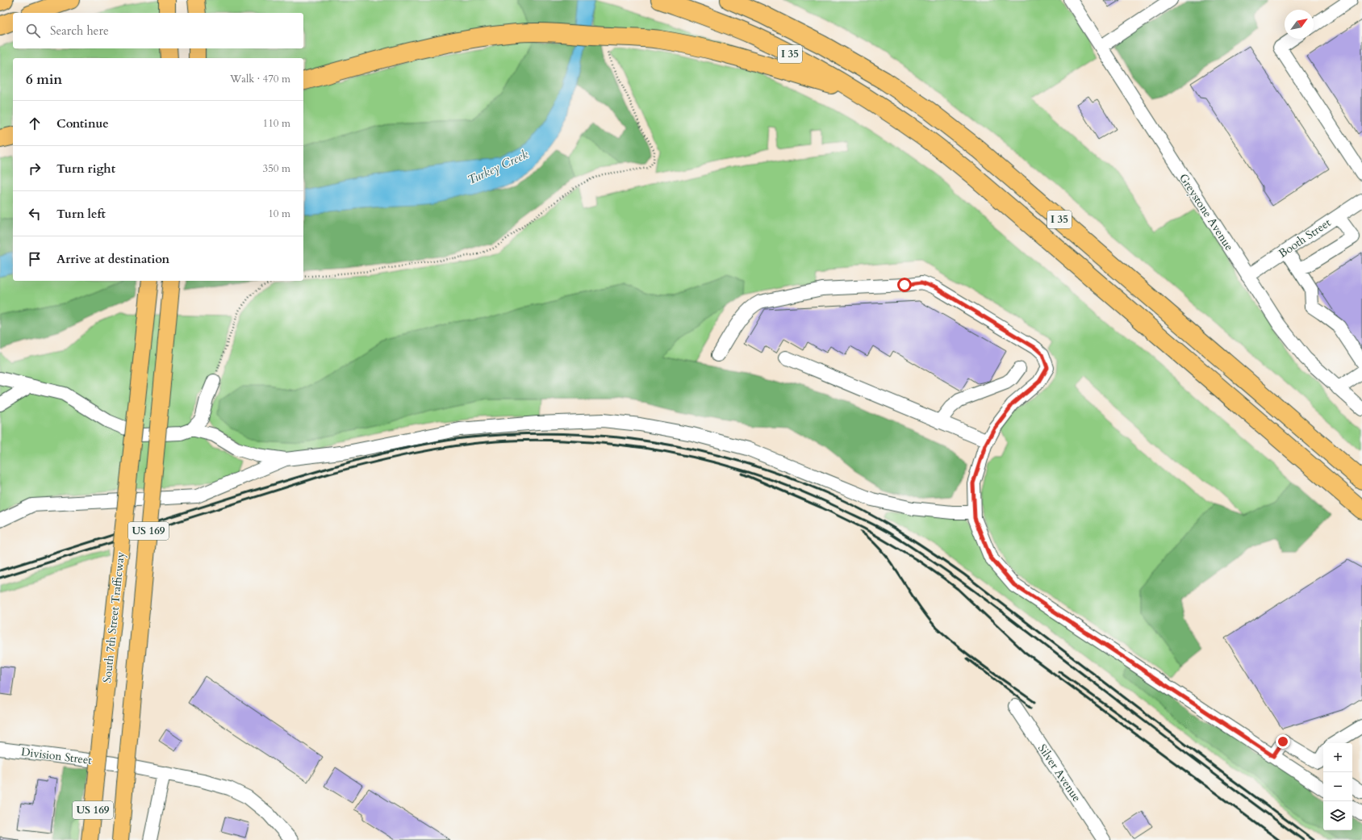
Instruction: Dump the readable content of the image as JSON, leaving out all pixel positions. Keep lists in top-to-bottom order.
{
  "streets": {
    "highway": ["I 35"],
    "main road": ["US 169", "South 7th Street Trafficway"],
    "street": [
      "Greystone Avenue",
      "Booth Street",
      "Division Street",
      "Silver Avenue"
    ]
  },
  "crossings": [
    ["Greystone Avenue", "Booth Street"]
  ],
  "water": ["Turkey Creek"],
  "north": "top right",
  "page": {
    "search": "Search here",
    "heading": ["6 min", "Walk · 470 m"],
    "list": [
      ["Continue", "110 m"],
      ["Turn right", "350 m"],
      ["Turn left", "10 m"],
      "Arrive at destination"
    ],
    "map_buttons": ["+", "−"]
  }
}
